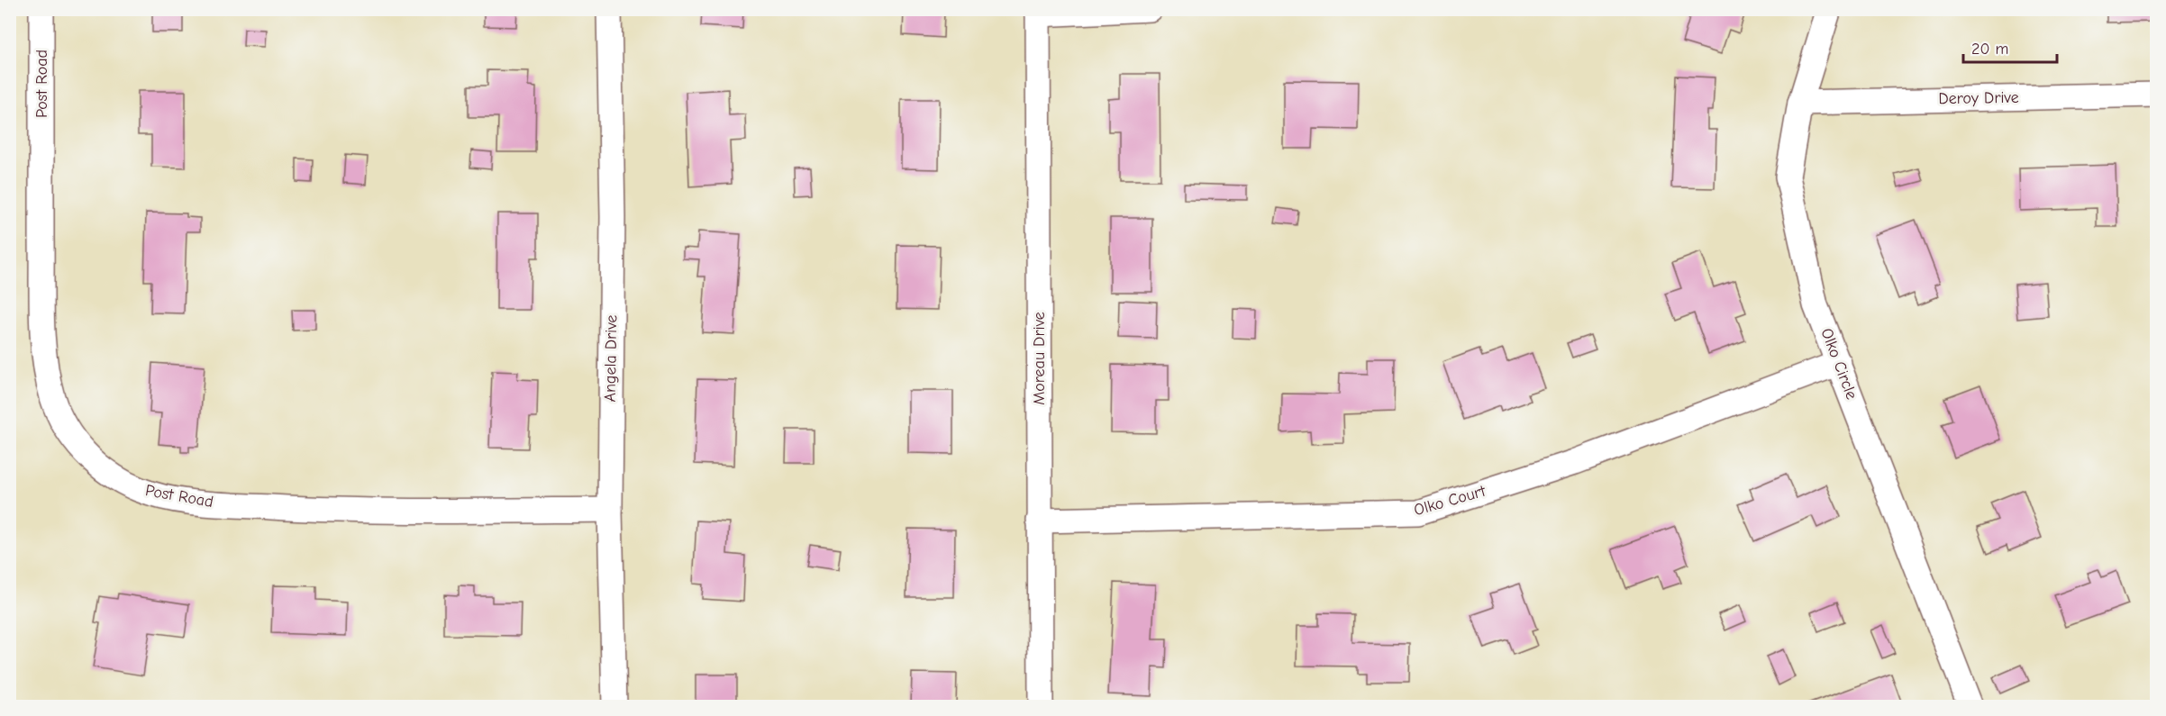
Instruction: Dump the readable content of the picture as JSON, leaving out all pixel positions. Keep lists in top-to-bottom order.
{
  "streets": {
    "street": [
      "Post Road",
      "Deroy Drive",
      "Angela Drive",
      "Moreau Drive",
      "Olko Circle",
      "Olko Court"
    ]
  },
  "crossings": [
    ["Post Road", "Angela Drive"],
    ["Deroy Drive", "Olko Circle"],
    ["Moreau Drive", "Olko Court"],
    ["Olko Circle", "Olko Court"]
  ],
  "scale_bar": "20 m"
}
